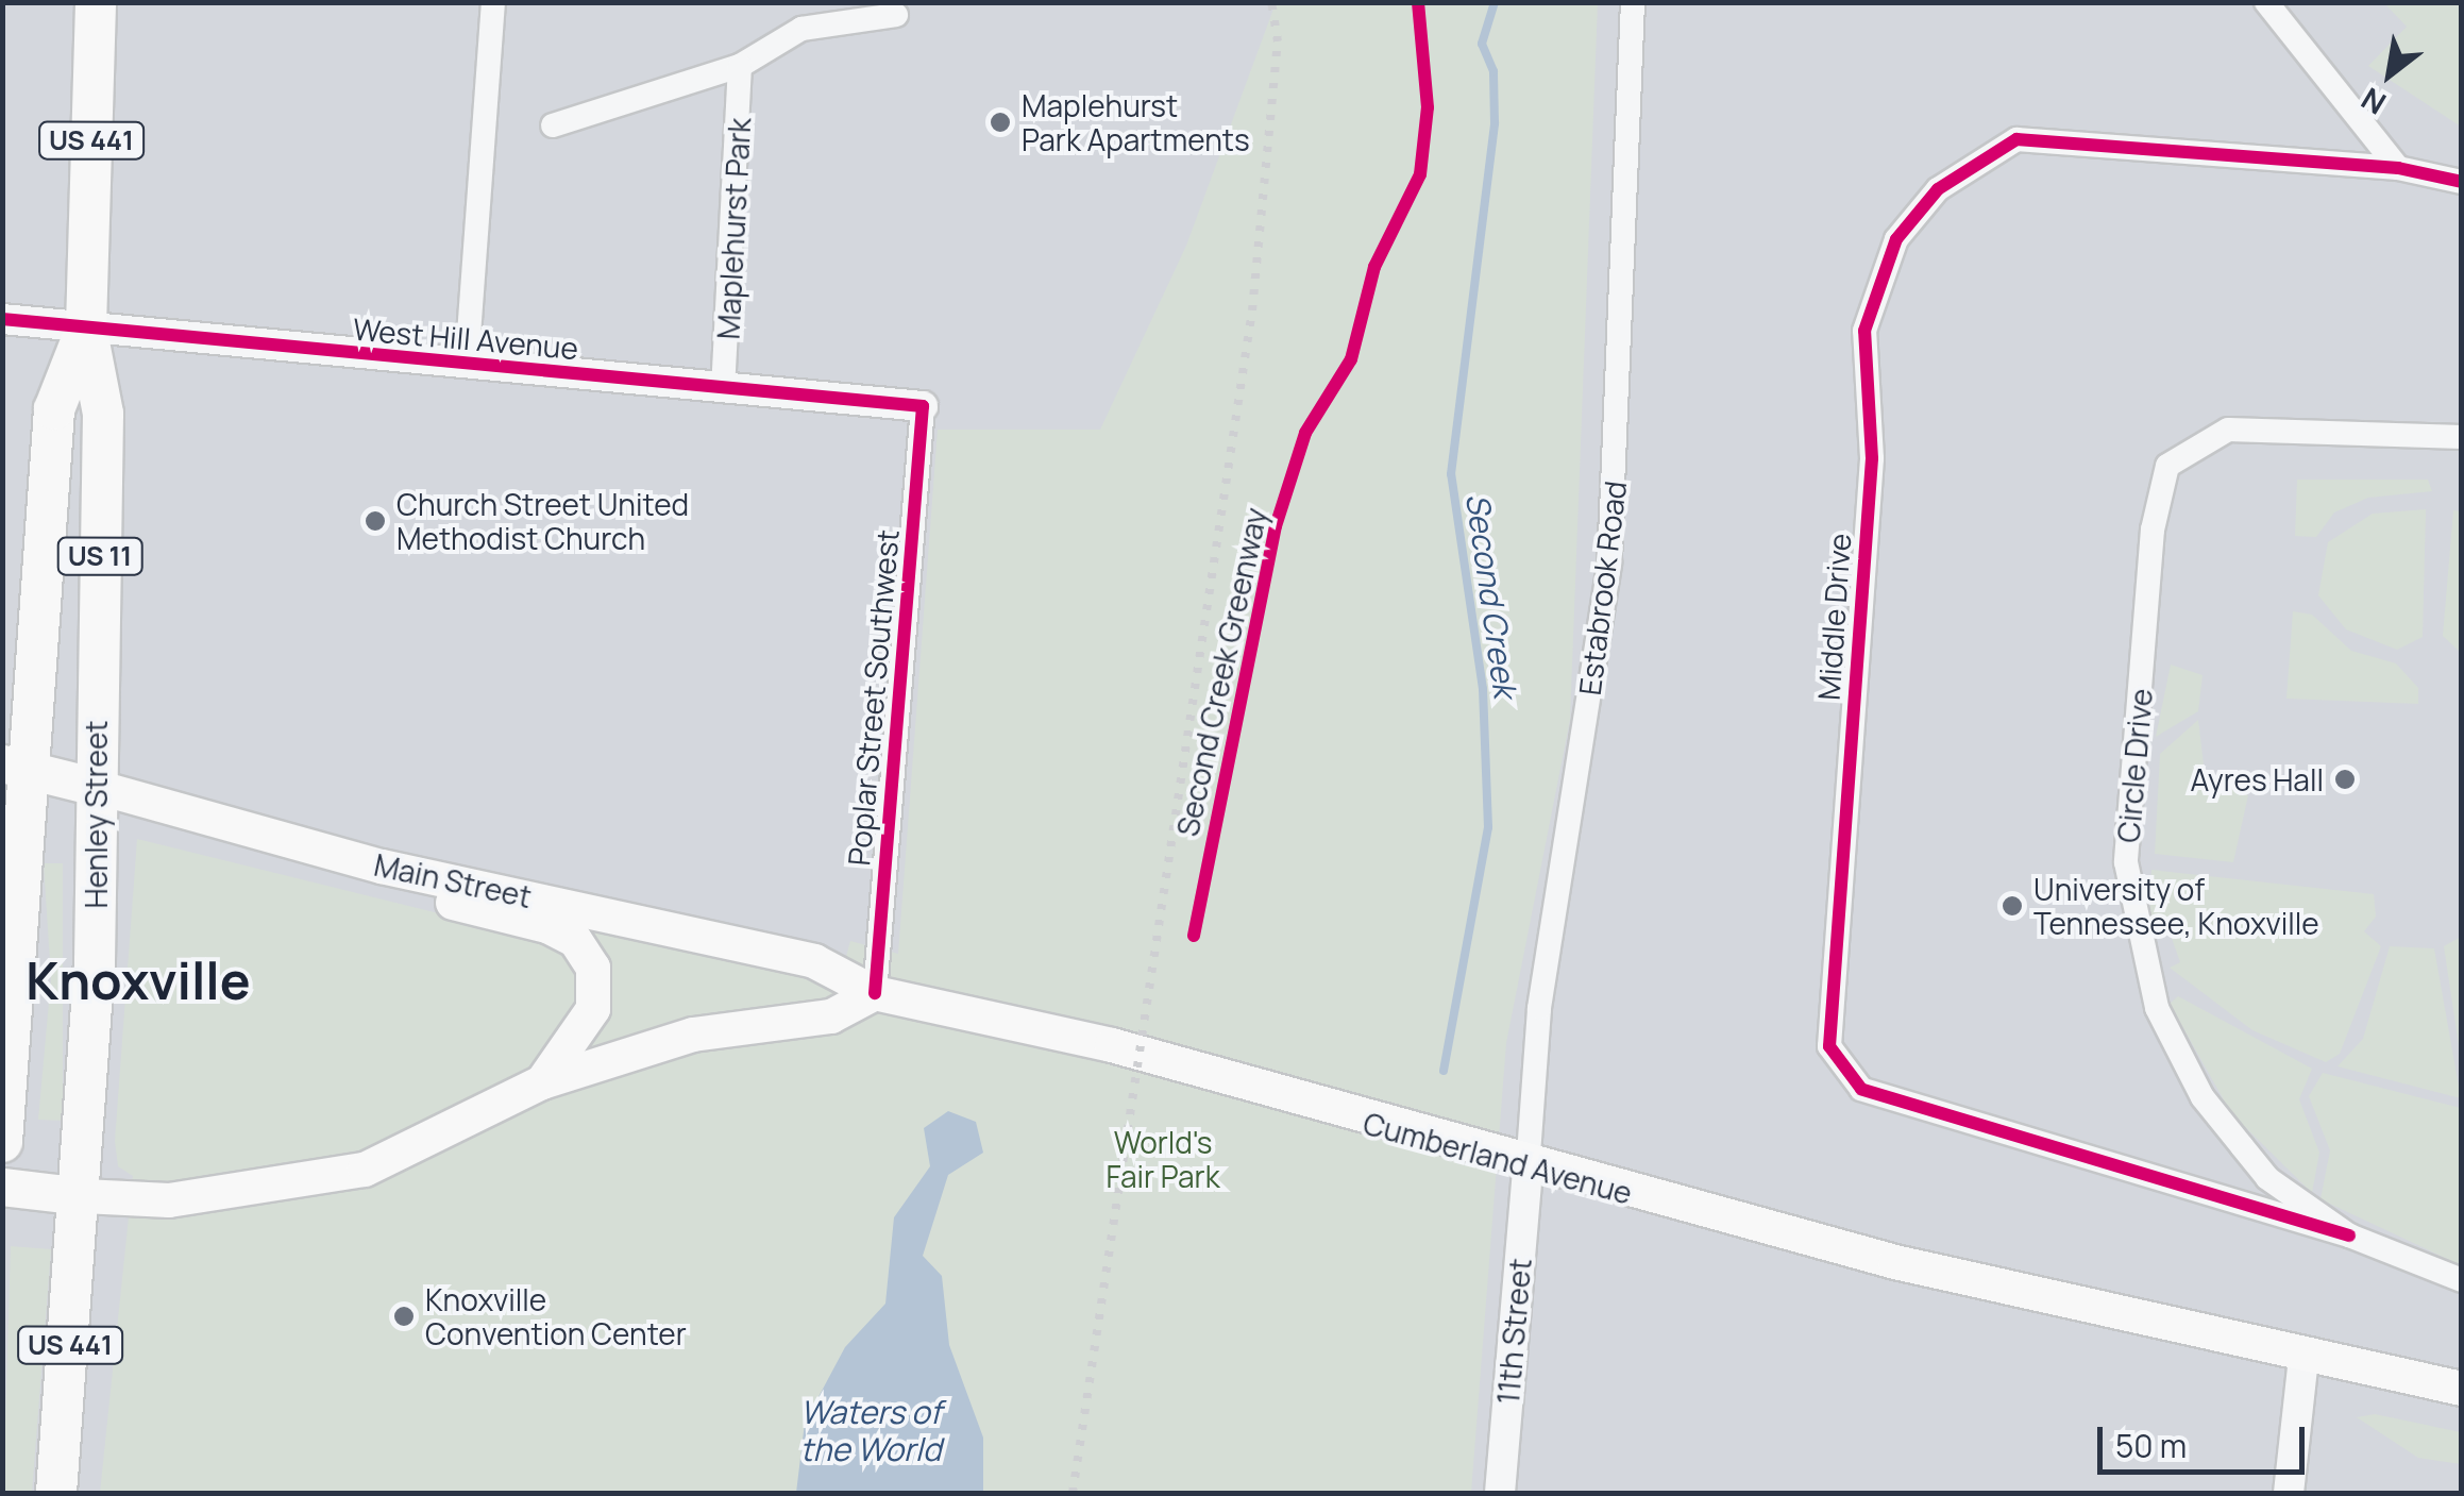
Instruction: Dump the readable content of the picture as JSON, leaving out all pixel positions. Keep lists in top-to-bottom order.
{
  "streets": {
    "highway": ["US 441", "US 11", "Henley Street"],
    "main road": ["Main Street", "Cumberland Avenue"],
    "street": [
      "Maplehurst Park",
      "West Hill Avenue",
      "Estabrook Road",
      "Middle Drive",
      "Poplar Street Southwest",
      "Circle Drive",
      "11th Street"
    ],
    "cycle path": ["Second Creek Greenway"]
  },
  "crossings": [
    ["Maplehurst Park", "West Hill Avenue"],
    ["West Hill Avenue", "Poplar Street Southwest"],
    ["West Hill Avenue", "Henley Street"],
    ["Estabrook Road", "Cumberland Avenue"],
    ["Estabrook Road", "11th Street"],
    ["Middle Drive", "Circle Drive"],
    ["Poplar Street Southwest", "Main Street"],
    ["Poplar Street Southwest", "Cumberland Avenue"],
    ["Henley Street", "Main Street"],
    ["Main Street", "Cumberland Avenue"],
    ["Cumberland Avenue", "11th Street"]
  ],
  "districts": ["Knoxville"],
  "water": ["Second Creek", "Waters of the World"],
  "parks": ["World's Fair Park"],
  "places": [
    "Maplehurst Park Apartments",
    "Church Street United Methodist Church",
    "Ayres Hall",
    "University of Tennessee, Knoxville",
    "Knoxville Convention Center"
  ],
  "scale_bar": "50 m",
  "north": "bottom left"
}
